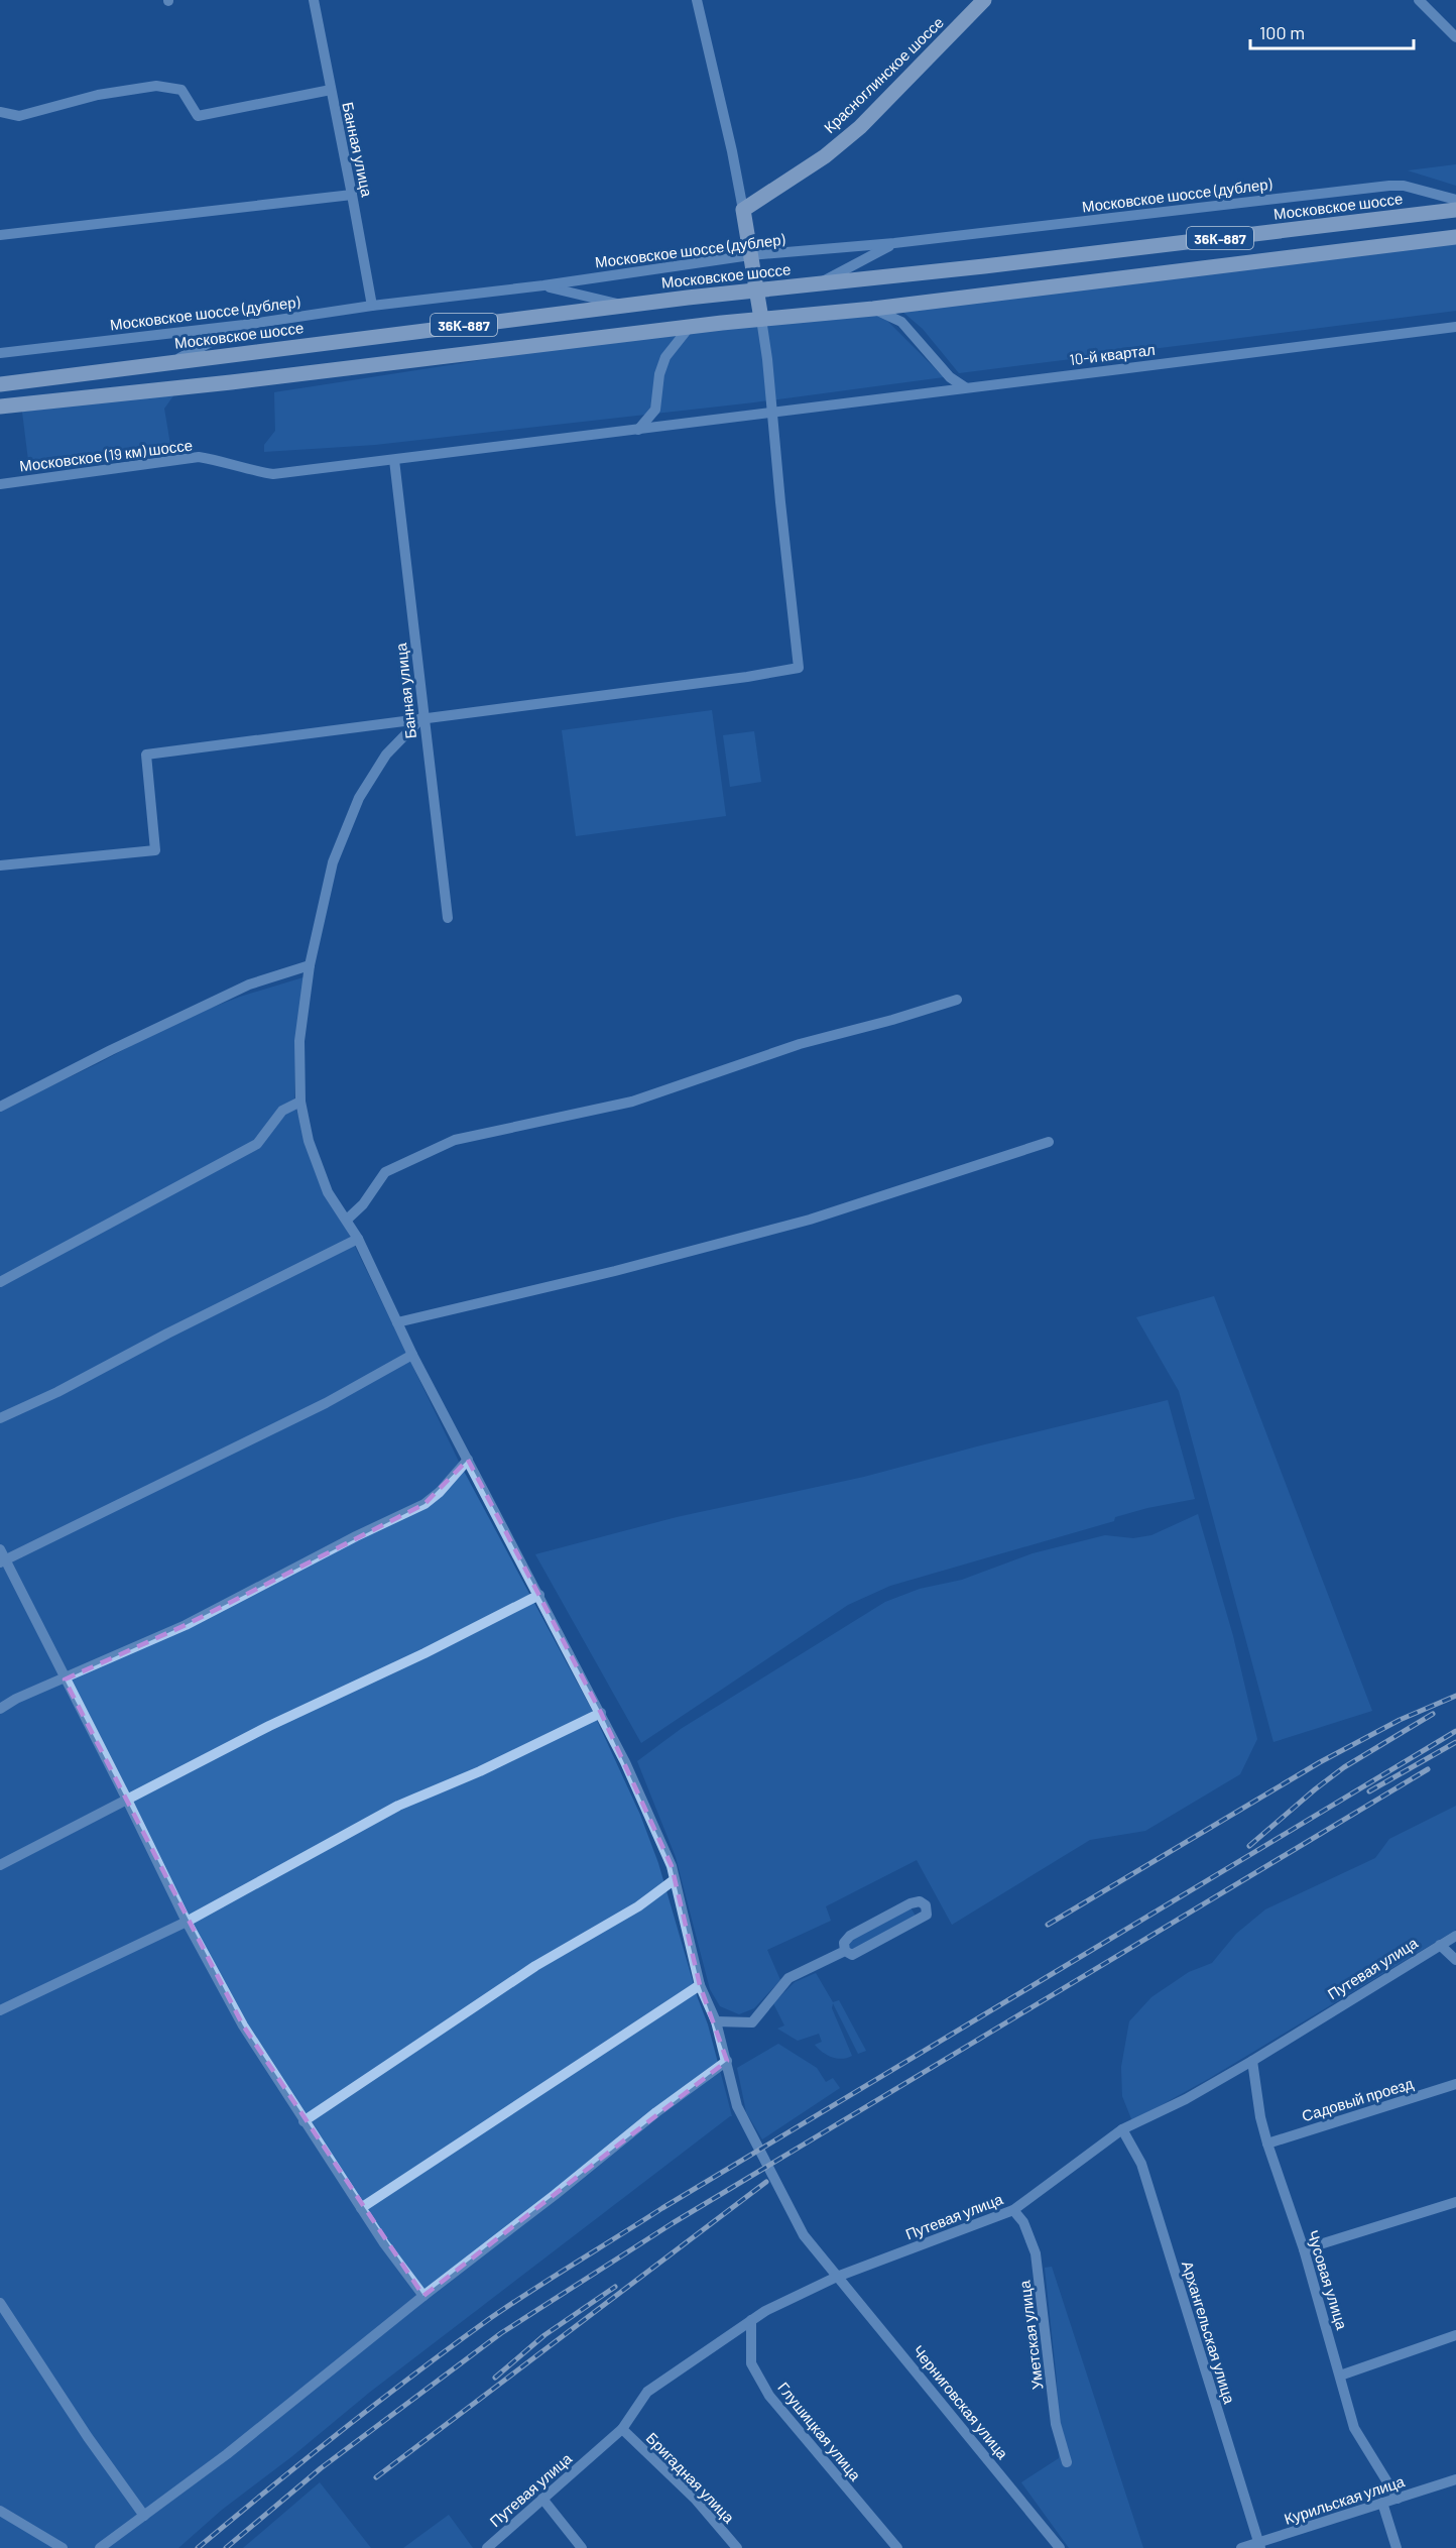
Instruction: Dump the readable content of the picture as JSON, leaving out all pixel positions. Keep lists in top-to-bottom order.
{
  "streets": {
    "main road": ["Красноглинское шоссе", "Московское шоссе", "36К-887"],
    "street": [
      "Банная улица",
      "Московское шоссе (дублер)",
      "10-й квартал",
      "Московское (19 км) шоссе",
      "Путевая улица",
      "Садовый проезд",
      "Чусовая улица",
      "Архангельская улица",
      "Уметская улица",
      "Черниговская улица",
      "Глушицкая улица",
      "Бригадная улица",
      "Курильская улица"
    ]
  },
  "crossings": [
    ["Банная улица", "Московское шоссе (дублер)"],
    ["Банная улица", "Московское (19 км) шоссе"],
    ["Банная улица", "Черниговская улица"],
    ["10-й квартал", "Московское (19 км) шоссе"],
    ["Путевая улица", "Чусовая улица"],
    ["Путевая улица", "Архангельская улица"],
    ["Путевая улица", "Уметская улица"],
    ["Путевая улица", "Черниговская улица"],
    ["Путевая улица", "Глушицкая улица"],
    ["Путевая улица", "Бригадная улица"],
    ["Садовый проезд", "Чусовая улица"],
    ["Чусовая улица", "Курильская улица"],
    ["Архангельская улица", "Курильская улица"]
  ],
  "scale_bar": "100 m"
}
